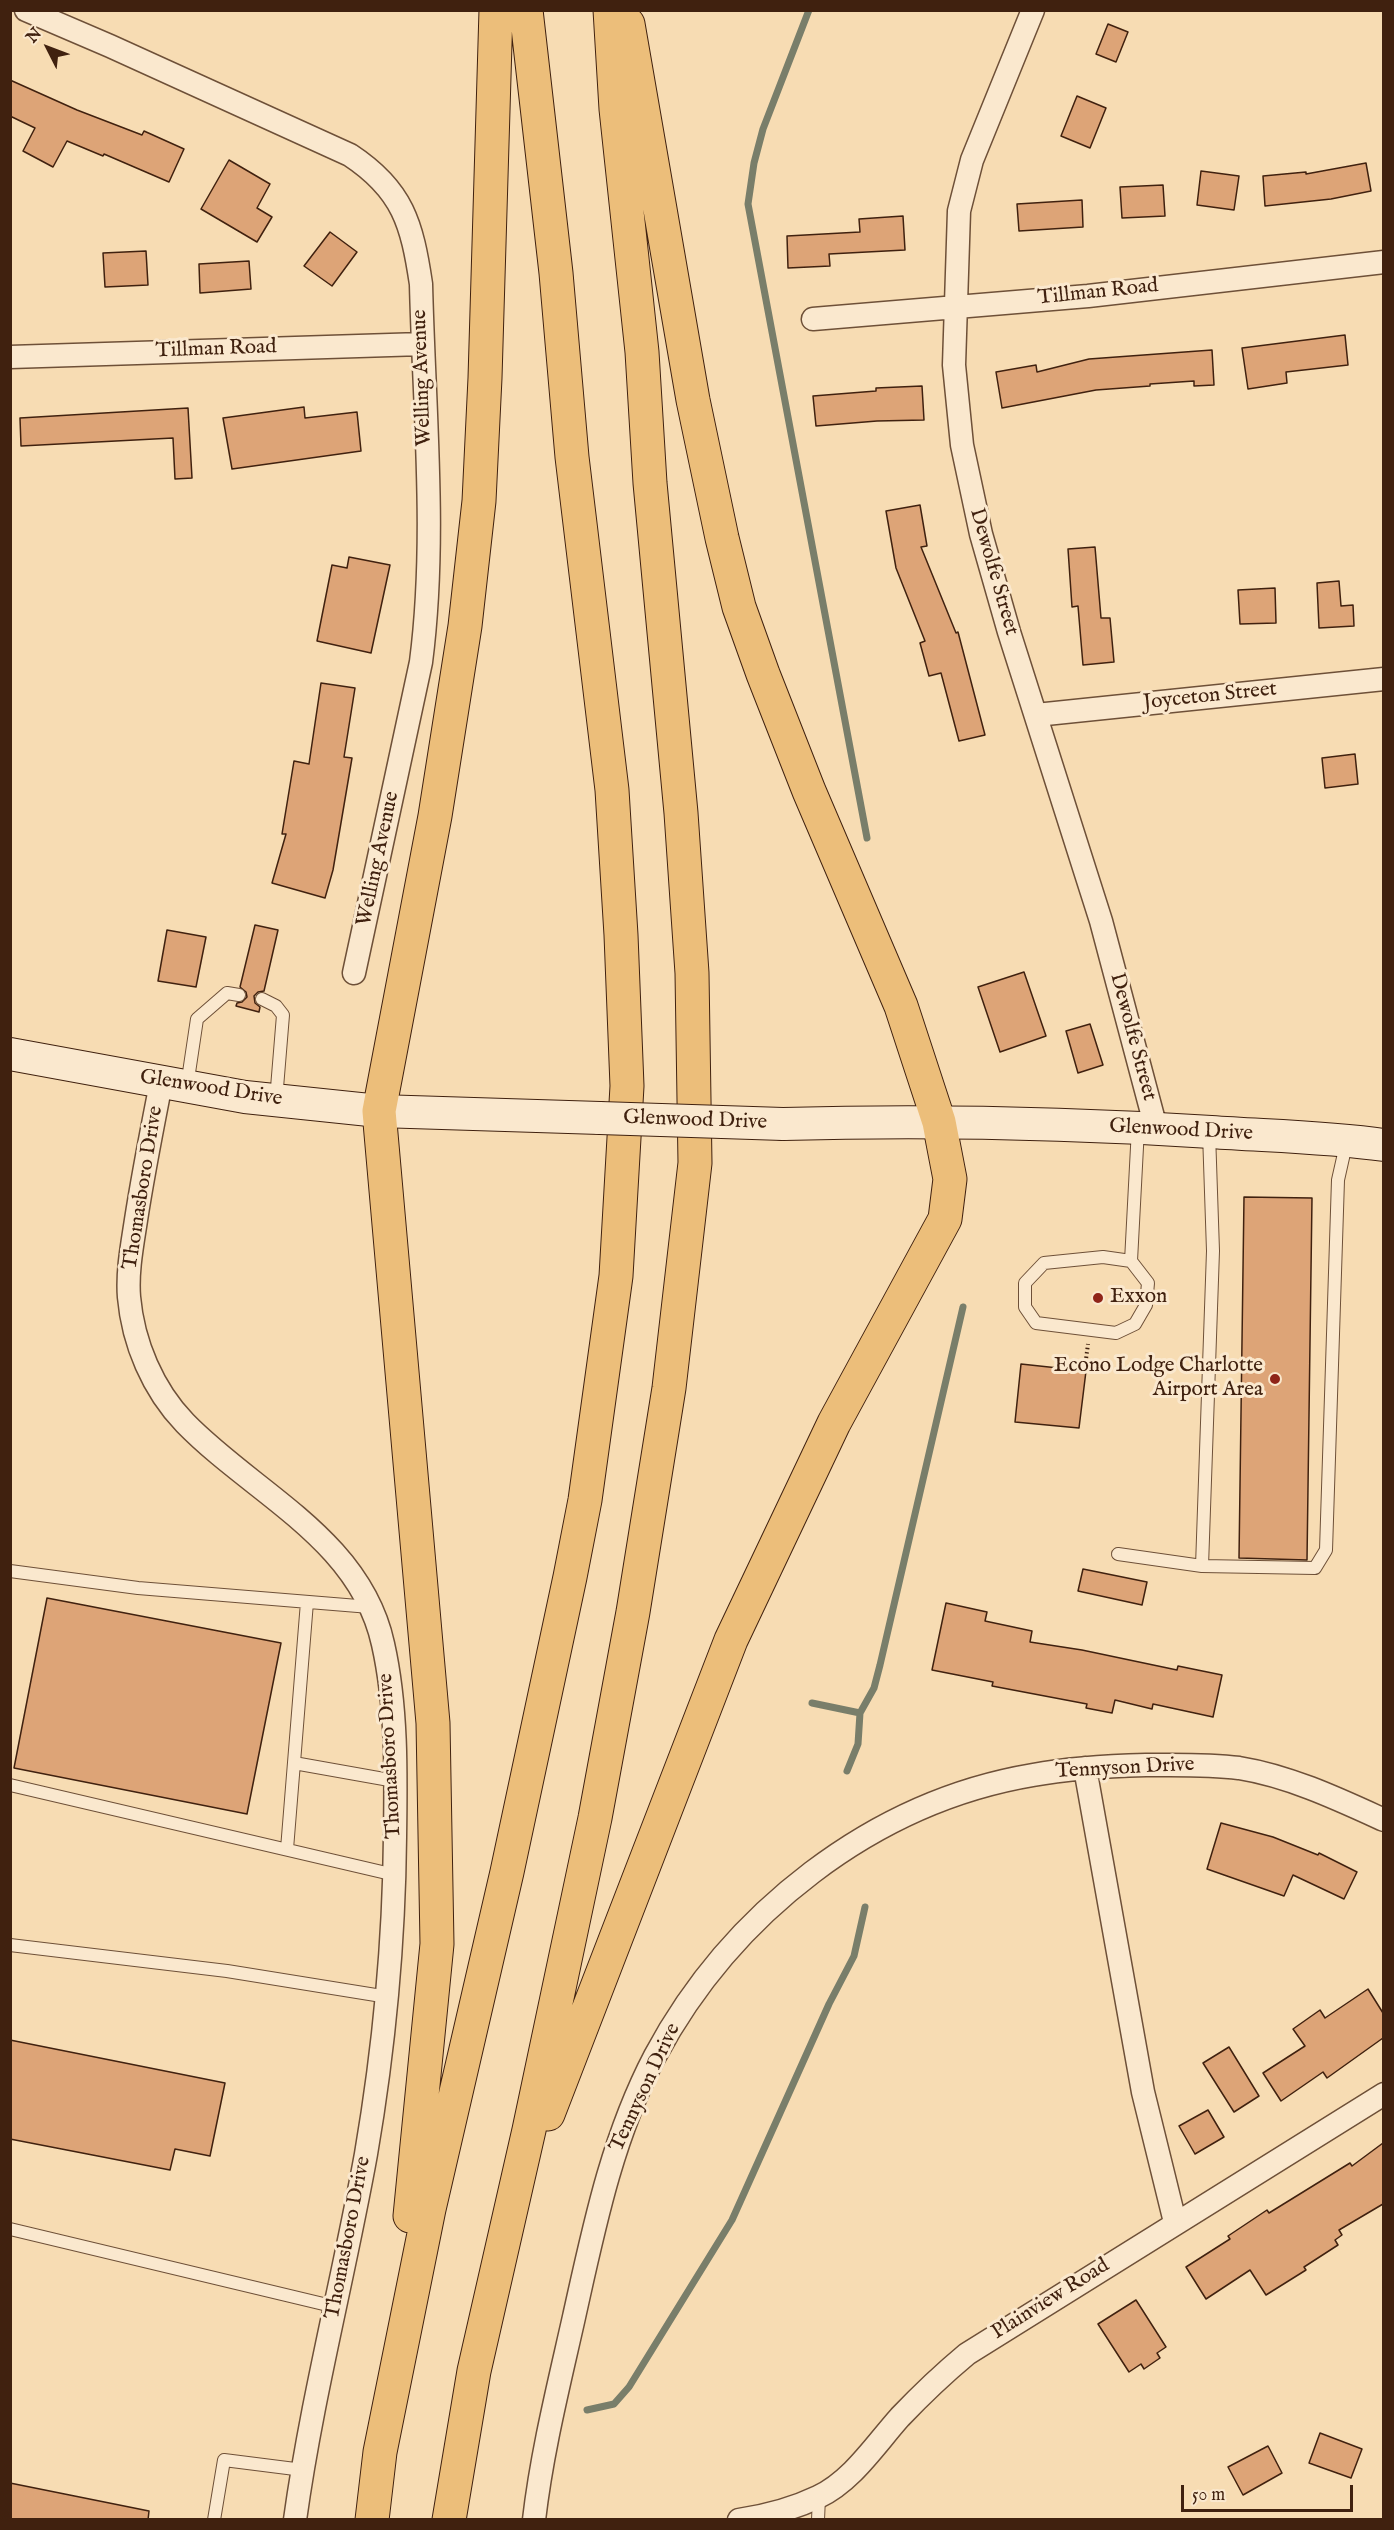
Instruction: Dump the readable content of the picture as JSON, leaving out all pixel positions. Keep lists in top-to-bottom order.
{
  "streets": {
    "street": [
      "Tillman Road",
      "Welling Avenue",
      "Dewolfe Street",
      "Joyceton Street",
      "Glenwood Drive",
      "Thomasboro Drive",
      "Tennyson Drive",
      "Plainview Road"
    ]
  },
  "crossings": [
    ["Tillman Road", "Welling Avenue"],
    ["Tillman Road", "Dewolfe Street"],
    ["Dewolfe Street", "Joyceton Street"],
    ["Dewolfe Street", "Glenwood Drive"],
    ["Glenwood Drive", "Thomasboro Drive"]
  ],
  "places": ["Exxon", "Econo Lodge Charlotte Airport Area"],
  "scale_bar": "50 m",
  "north": "top left"
}
